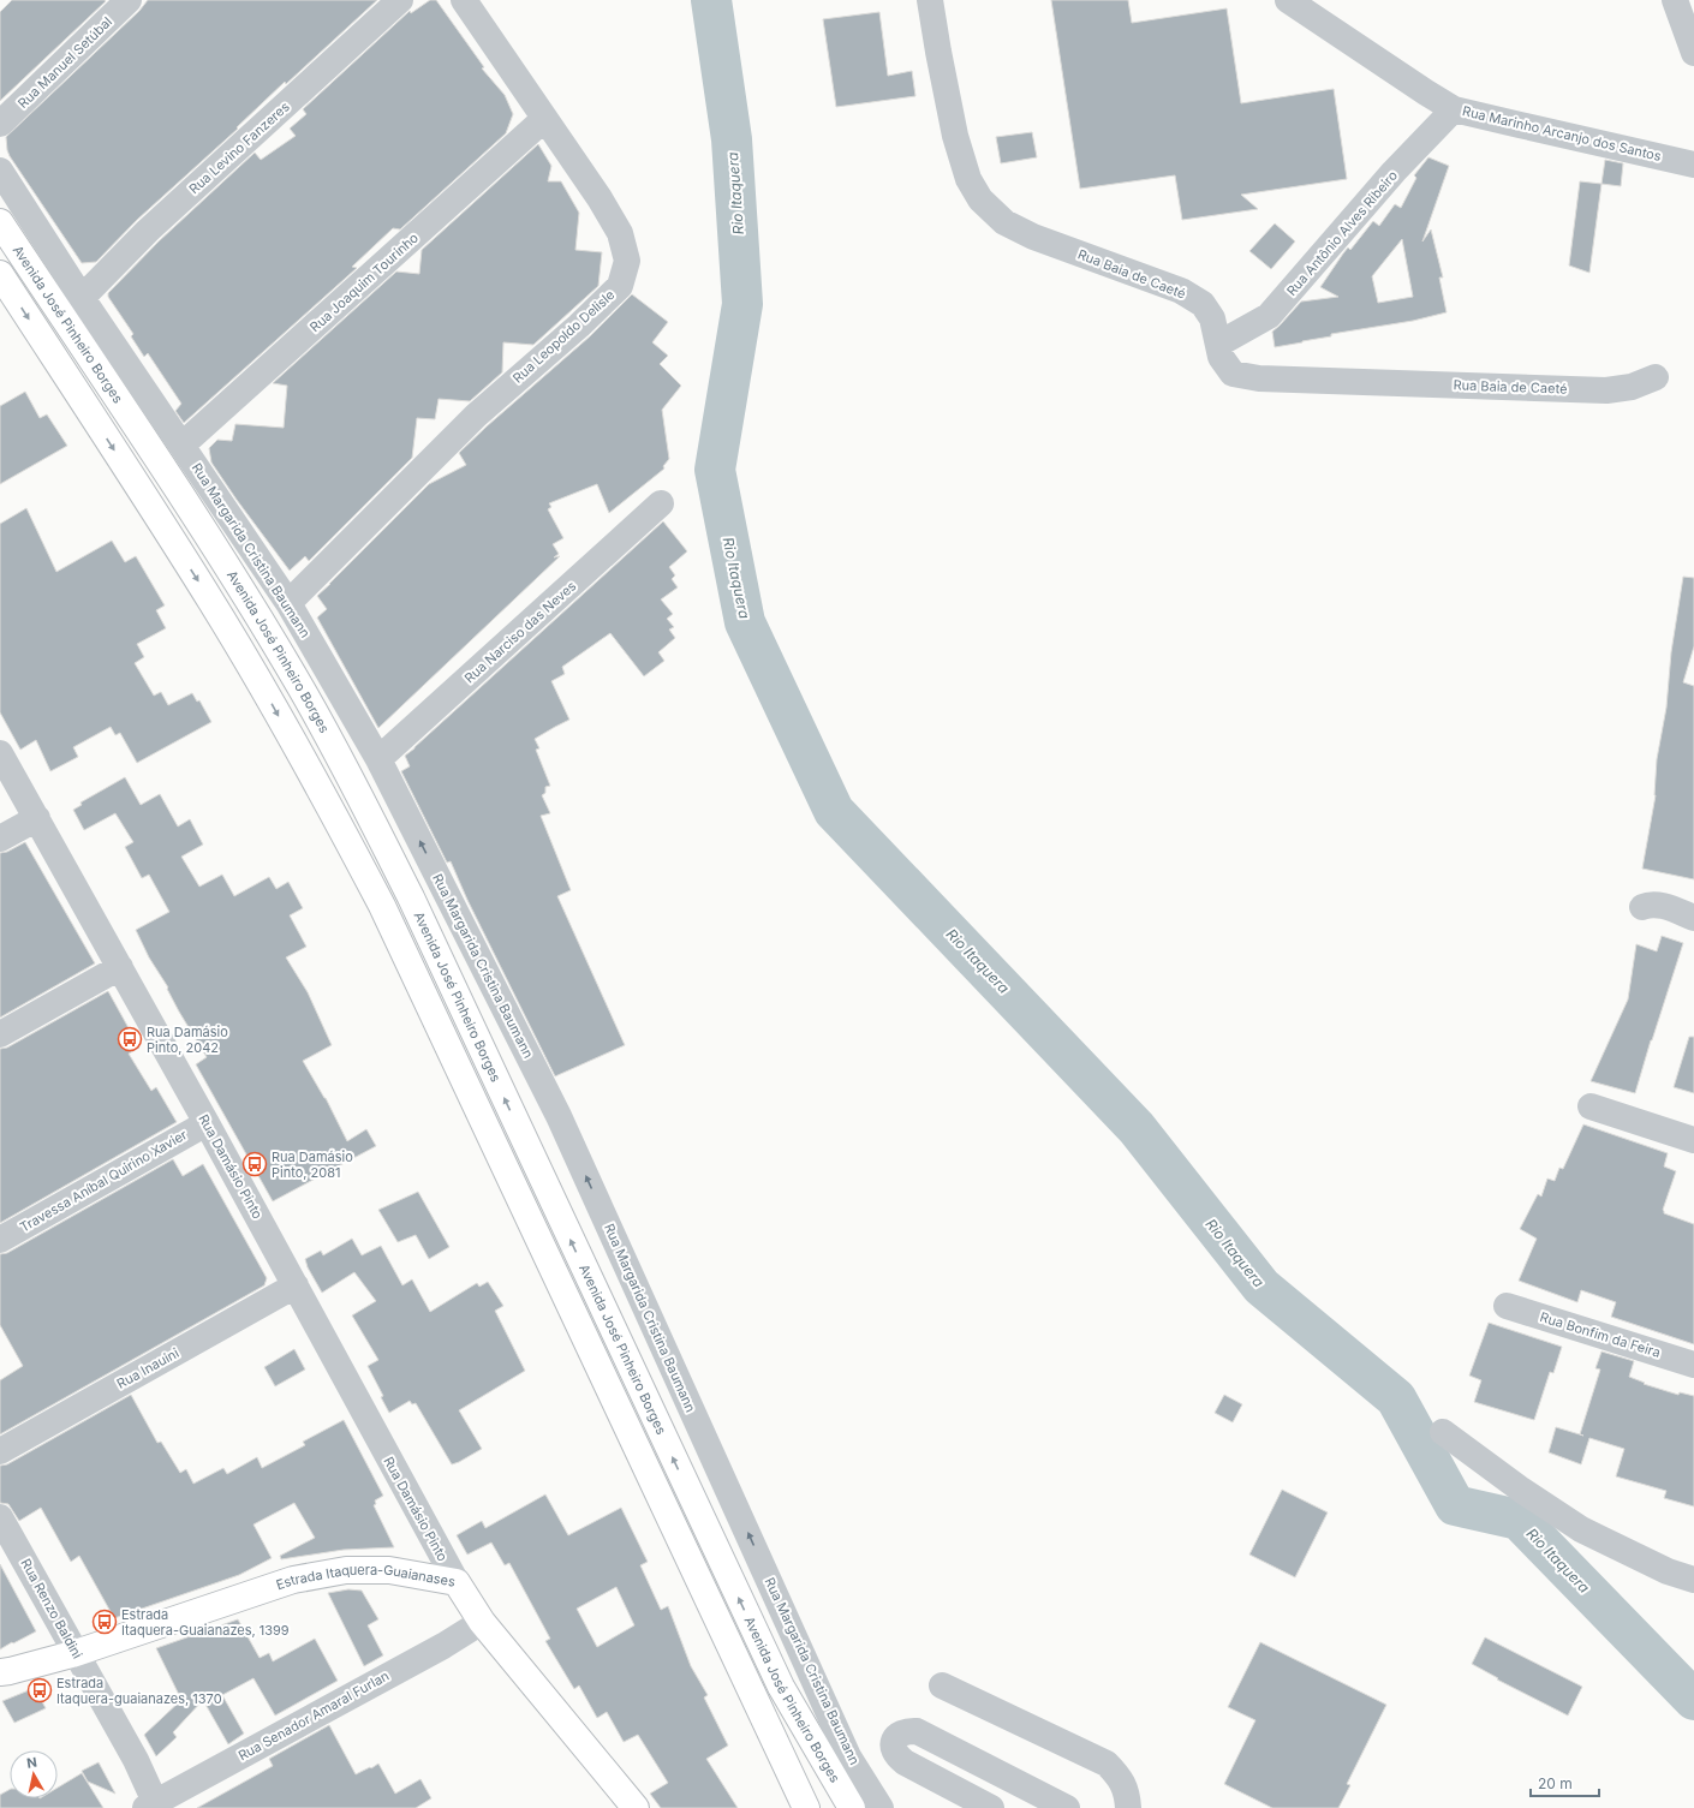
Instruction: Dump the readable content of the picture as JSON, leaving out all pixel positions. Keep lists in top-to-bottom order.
{
  "streets": {
    "main road": ["Avenida José Pinheiro Borges", "Estrada Itaquera-Guaianases"],
    "street": [
      "Rua Manuel Setúbal",
      "Rua Marinho Arcanjo dos Santos",
      "Rua Levino Fanzeres",
      "Rua Antônio Alves Ribeiro",
      "Rua Baia de Caeté",
      "Rua Joaquim Tourinho",
      "Rua Leopoldo Delisle",
      "Rua Margarida Cristina Baumann",
      "Rua Narciso das Neves",
      "Rua Damásio Pinto",
      "Travessa Aníbal Quirino Xavier",
      "Rua Bonfim da Feira",
      "Rua Inauini",
      "Rua Renzo Baldini",
      "Rua Senador Amaral Furlan"
    ]
  },
  "crossings": [
    ["Rua Marinho Arcanjo dos Santos", "Rua Antônio Alves Ribeiro"],
    ["Rua Levino Fanzeres", "Rua Margarida Cristina Baumann"],
    ["Rua Antônio Alves Ribeiro", "Rua Baia de Caeté"],
    ["Rua Joaquim Tourinho", "Rua Leopoldo Delisle"],
    ["Rua Joaquim Tourinho", "Rua Margarida Cristina Baumann"],
    ["Rua Leopoldo Delisle", "Rua Margarida Cristina Baumann"],
    ["Rua Margarida Cristina Baumann", "Rua Narciso das Neves"],
    ["Rua Damásio Pinto", "Travessa Aníbal Quirino Xavier"],
    ["Rua Damásio Pinto", "Rua Inauini"],
    ["Rua Damásio Pinto", "Estrada Itaquera-Guaianases"],
    ["Estrada Itaquera-Guaianases", "Rua Renzo Baldini"],
    ["Estrada Itaquera-Guaianases", "Rua Senador Amaral Furlan"],
    ["Rua Renzo Baldini", "Rua Senador Amaral Furlan"]
  ],
  "one_way": ["Rua Margarida Cristina Baumann"],
  "water": ["Rio Itaquera"],
  "places": {
    "bus stop": [
      "Rua Damásio Pinto, 2042",
      "Rua Damásio Pinto, 2081",
      "Estrada Itaquera-Guaianazes, 1399",
      "Estrada Itaquera-guaianazes, 1370"
    ]
  },
  "scale_bar": "20 m",
  "north": "top"
}
